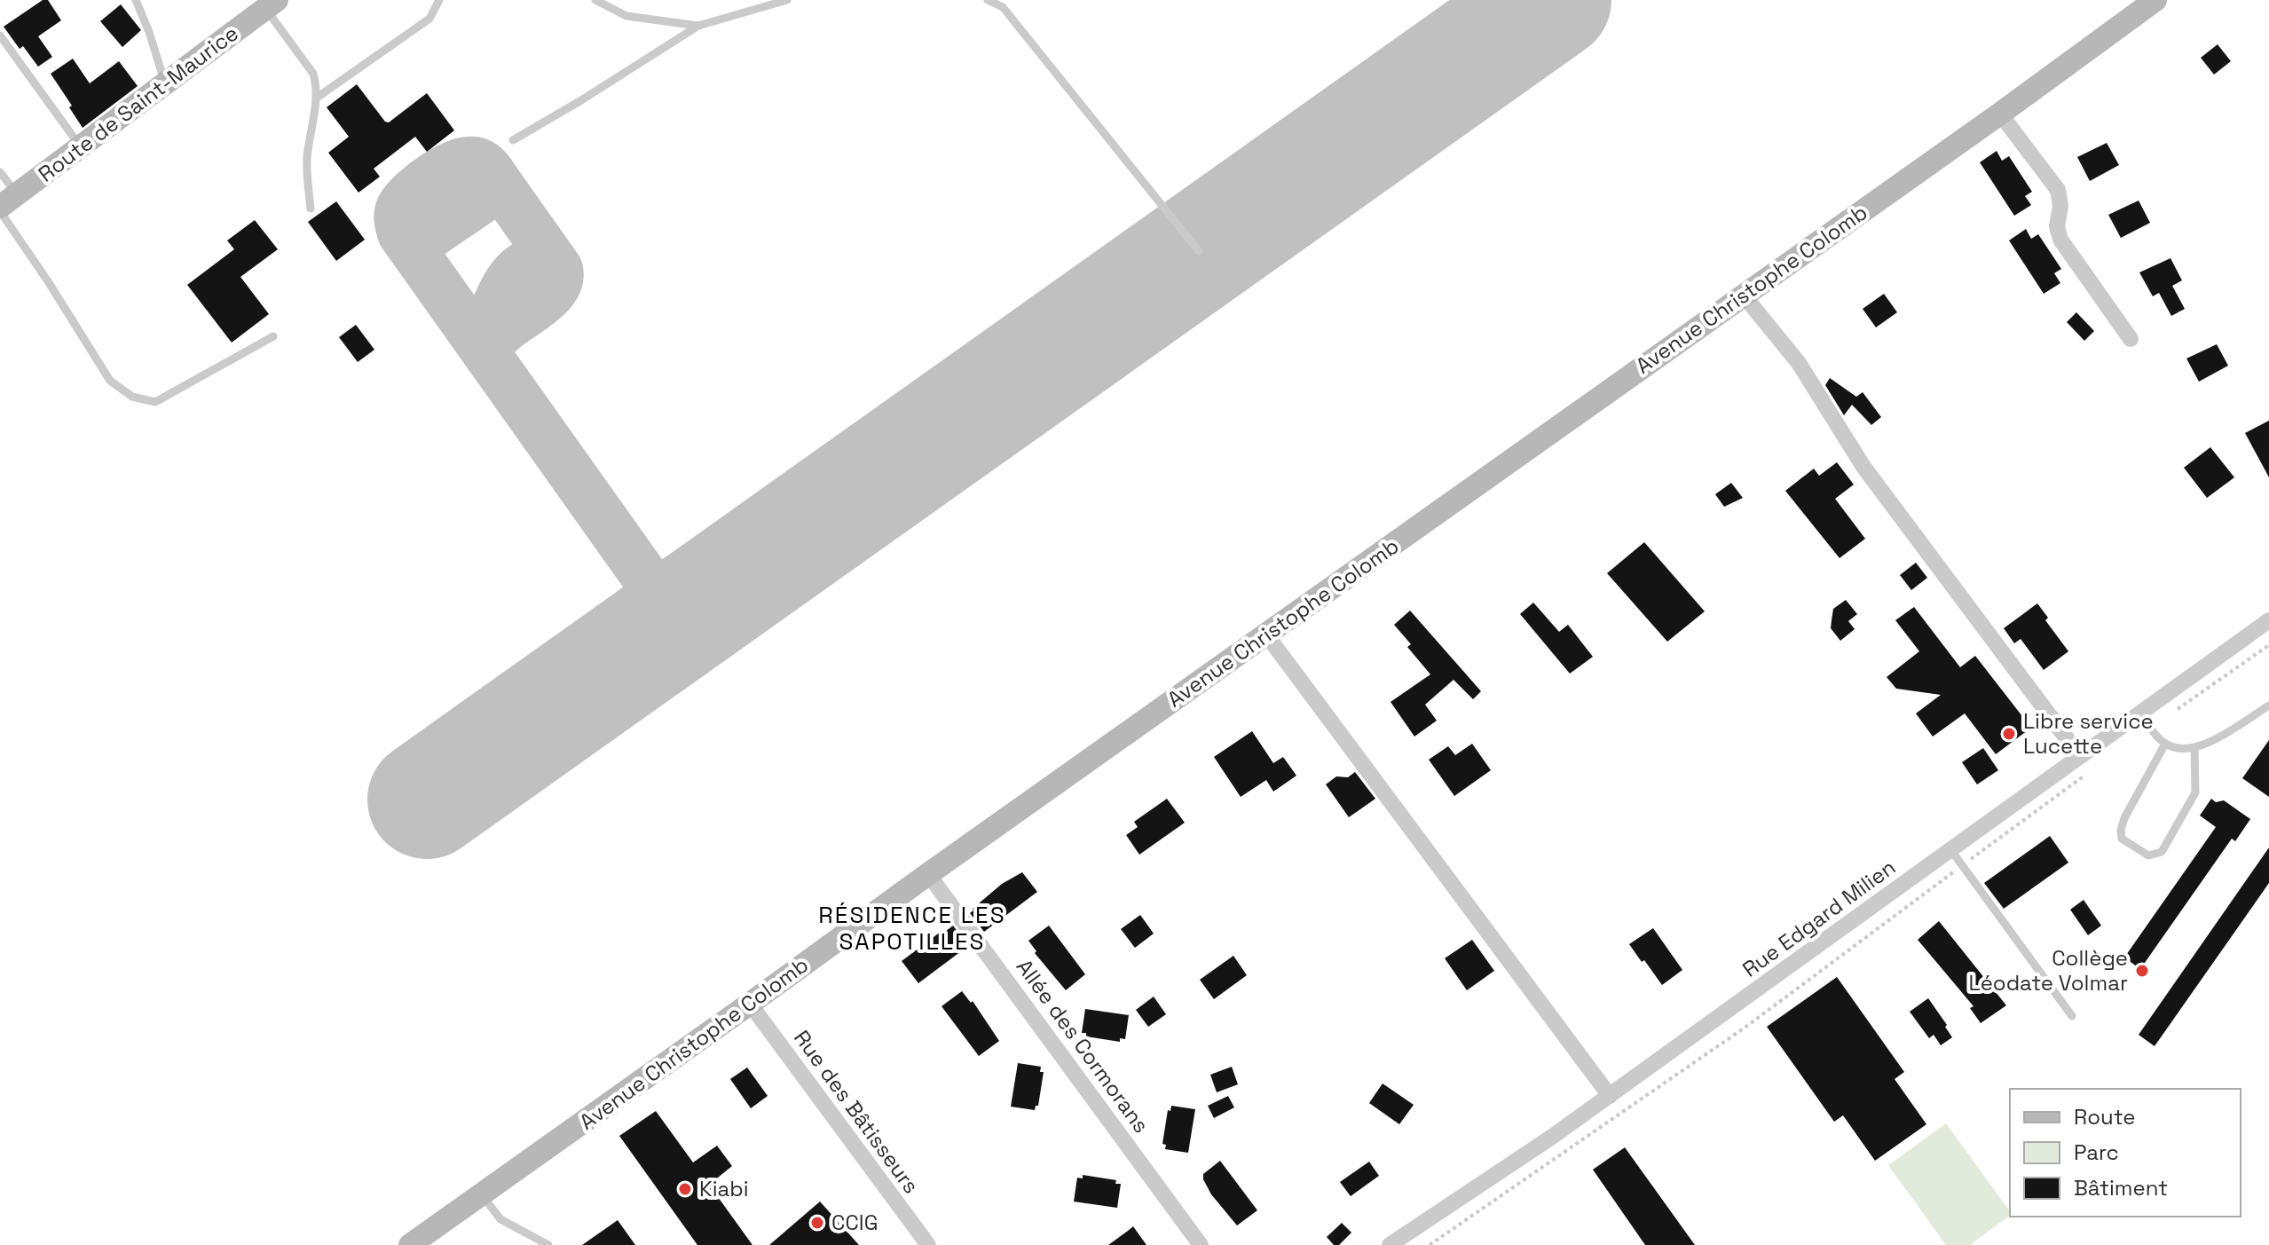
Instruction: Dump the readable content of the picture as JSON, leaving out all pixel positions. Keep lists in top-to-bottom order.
{
  "streets": {
    "street": [
      "Route de Saint-Maurice",
      "Avenue Christophe Colomb",
      "Rue Edgard Milien",
      "Allée des Cormorans",
      "Rue des Bâtisseurs"
    ]
  },
  "crossings": [
    ["Avenue Christophe Colomb", "Allée des Cormorans"],
    ["Avenue Christophe Colomb", "Rue des Bâtisseurs"]
  ],
  "districts": ["RÉSIDENCE LES SAPOTILLES"],
  "places": [
    "Libre service Lucette",
    "Collège Léodate Volmar",
    "Kiabi",
    "CCIG"
  ],
  "legend": ["Route", "Parc", "Bâtiment"]
}
